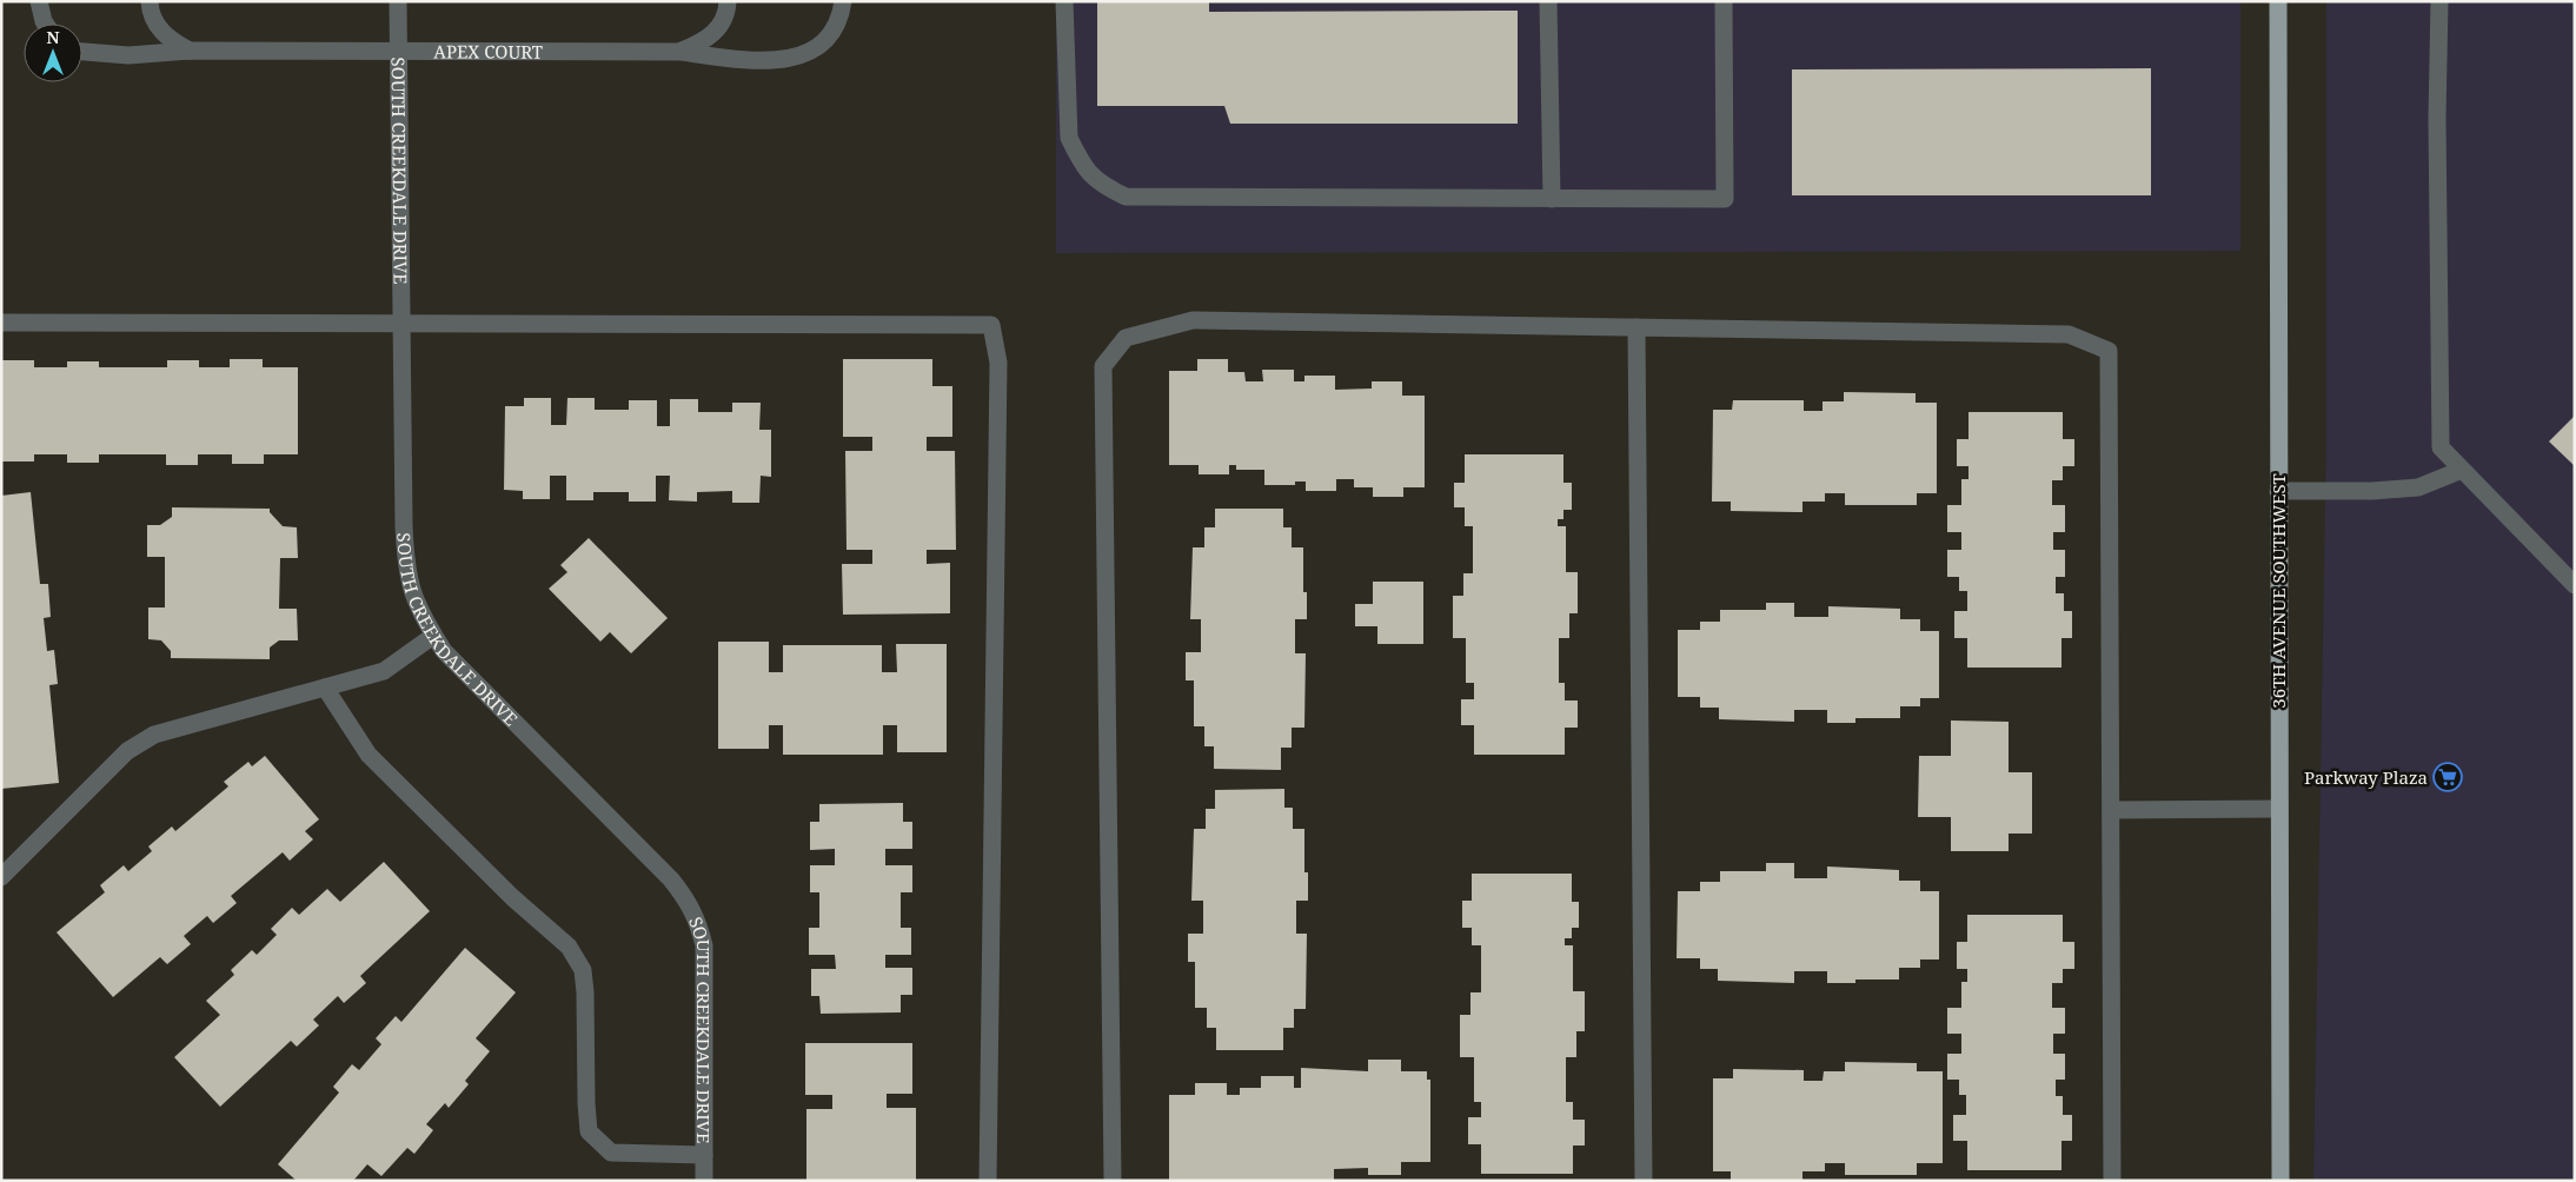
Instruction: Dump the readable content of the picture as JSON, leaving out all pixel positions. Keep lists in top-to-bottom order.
{
  "streets": {
    "main road": ["36TH AVENUE SOUTHWEST"],
    "street": ["APEX COURT", "SOUTH CREEKDALE DRIVE"]
  },
  "crossings": [
    ["APEX COURT", "SOUTH CREEKDALE DRIVE"]
  ],
  "places": {
    "supermarket": ["Parkway Plaza"]
  },
  "north": "top"
}
